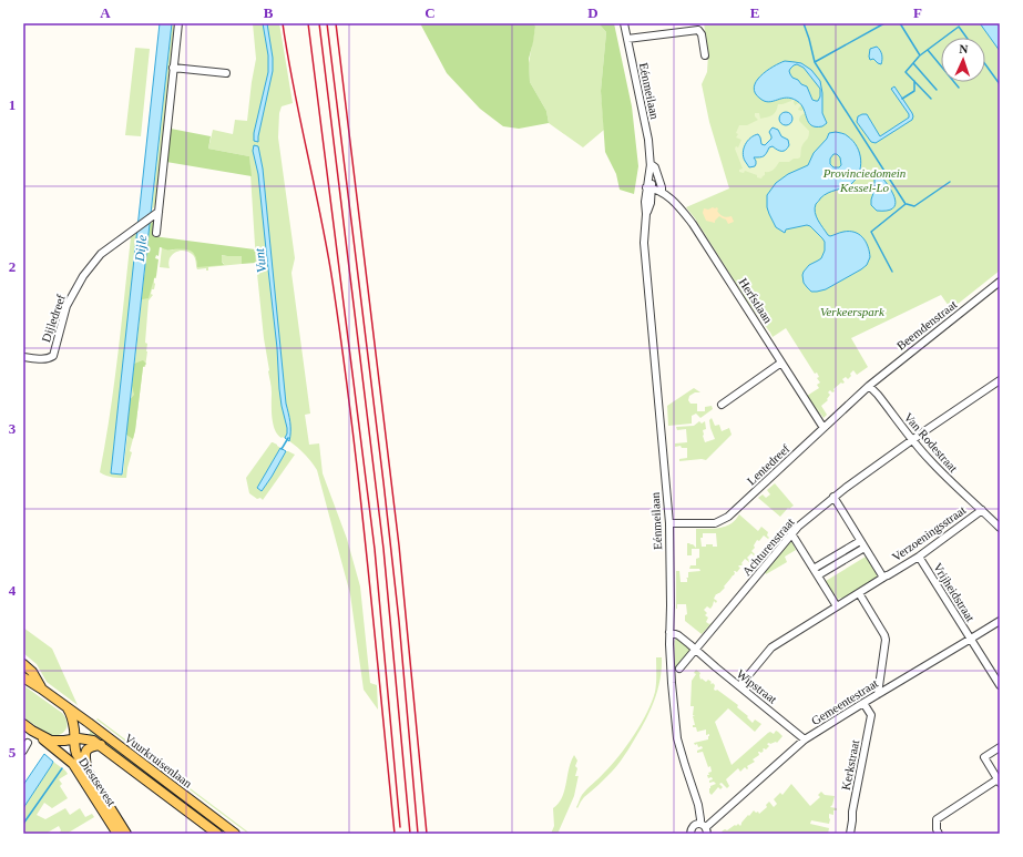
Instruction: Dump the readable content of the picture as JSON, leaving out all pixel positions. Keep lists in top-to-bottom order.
{
  "streets": {
    "main road": ["Vuurkruisenlaan", "Diestsevest"],
    "street": [
      "Eénmeilaan",
      "Herfstlaan",
      "Dijledreef",
      "Beemdenstraat",
      "Van Rodestraat",
      "Lentedreef",
      "Verzoeningsstraat",
      "Achturenstraat",
      "Vrijheidstraat",
      "Wipstraat",
      "Gemeentestraat",
      "Kerkstraat"
    ]
  },
  "crossings": [
    ["Eénmeilaan", "Herfstlaan"],
    ["Eénmeilaan", "Lentedreef"],
    ["Eénmeilaan", "Wipstraat"],
    ["Eénmeilaan", "Gemeentestraat"],
    ["Herfstlaan", "Lentedreef"],
    ["Beemdenstraat", "Van Rodestraat"],
    ["Beemdenstraat", "Lentedreef"],
    ["Van Rodestraat", "Lentedreef"],
    ["Van Rodestraat", "Verzoeningsstraat"],
    ["Van Rodestraat", "Achturenstraat"],
    ["Verzoeningsstraat", "Vrijheidstraat"],
    ["Verzoeningsstraat", "Wipstraat"],
    ["Achturenstraat", "Wipstraat"],
    ["Vrijheidstraat", "Gemeentestraat"],
    ["Wipstraat", "Gemeentestraat"],
    ["Gemeentestraat", "Kerkstraat"],
    ["Vuurkruisenlaan", "Diestsevest"]
  ],
  "water": ["Dijle", "Vunt"],
  "parks": ["Provinciedomein Kessel-Lo", "Verkeerspark"],
  "north": "top",
  "grid": {
    "columns": [
      "A",
      "B",
      "C",
      "D",
      "E",
      "F"
    ],
    "rows": [
      "1",
      "2",
      "3",
      "4",
      "5"
    ]
  }
}
